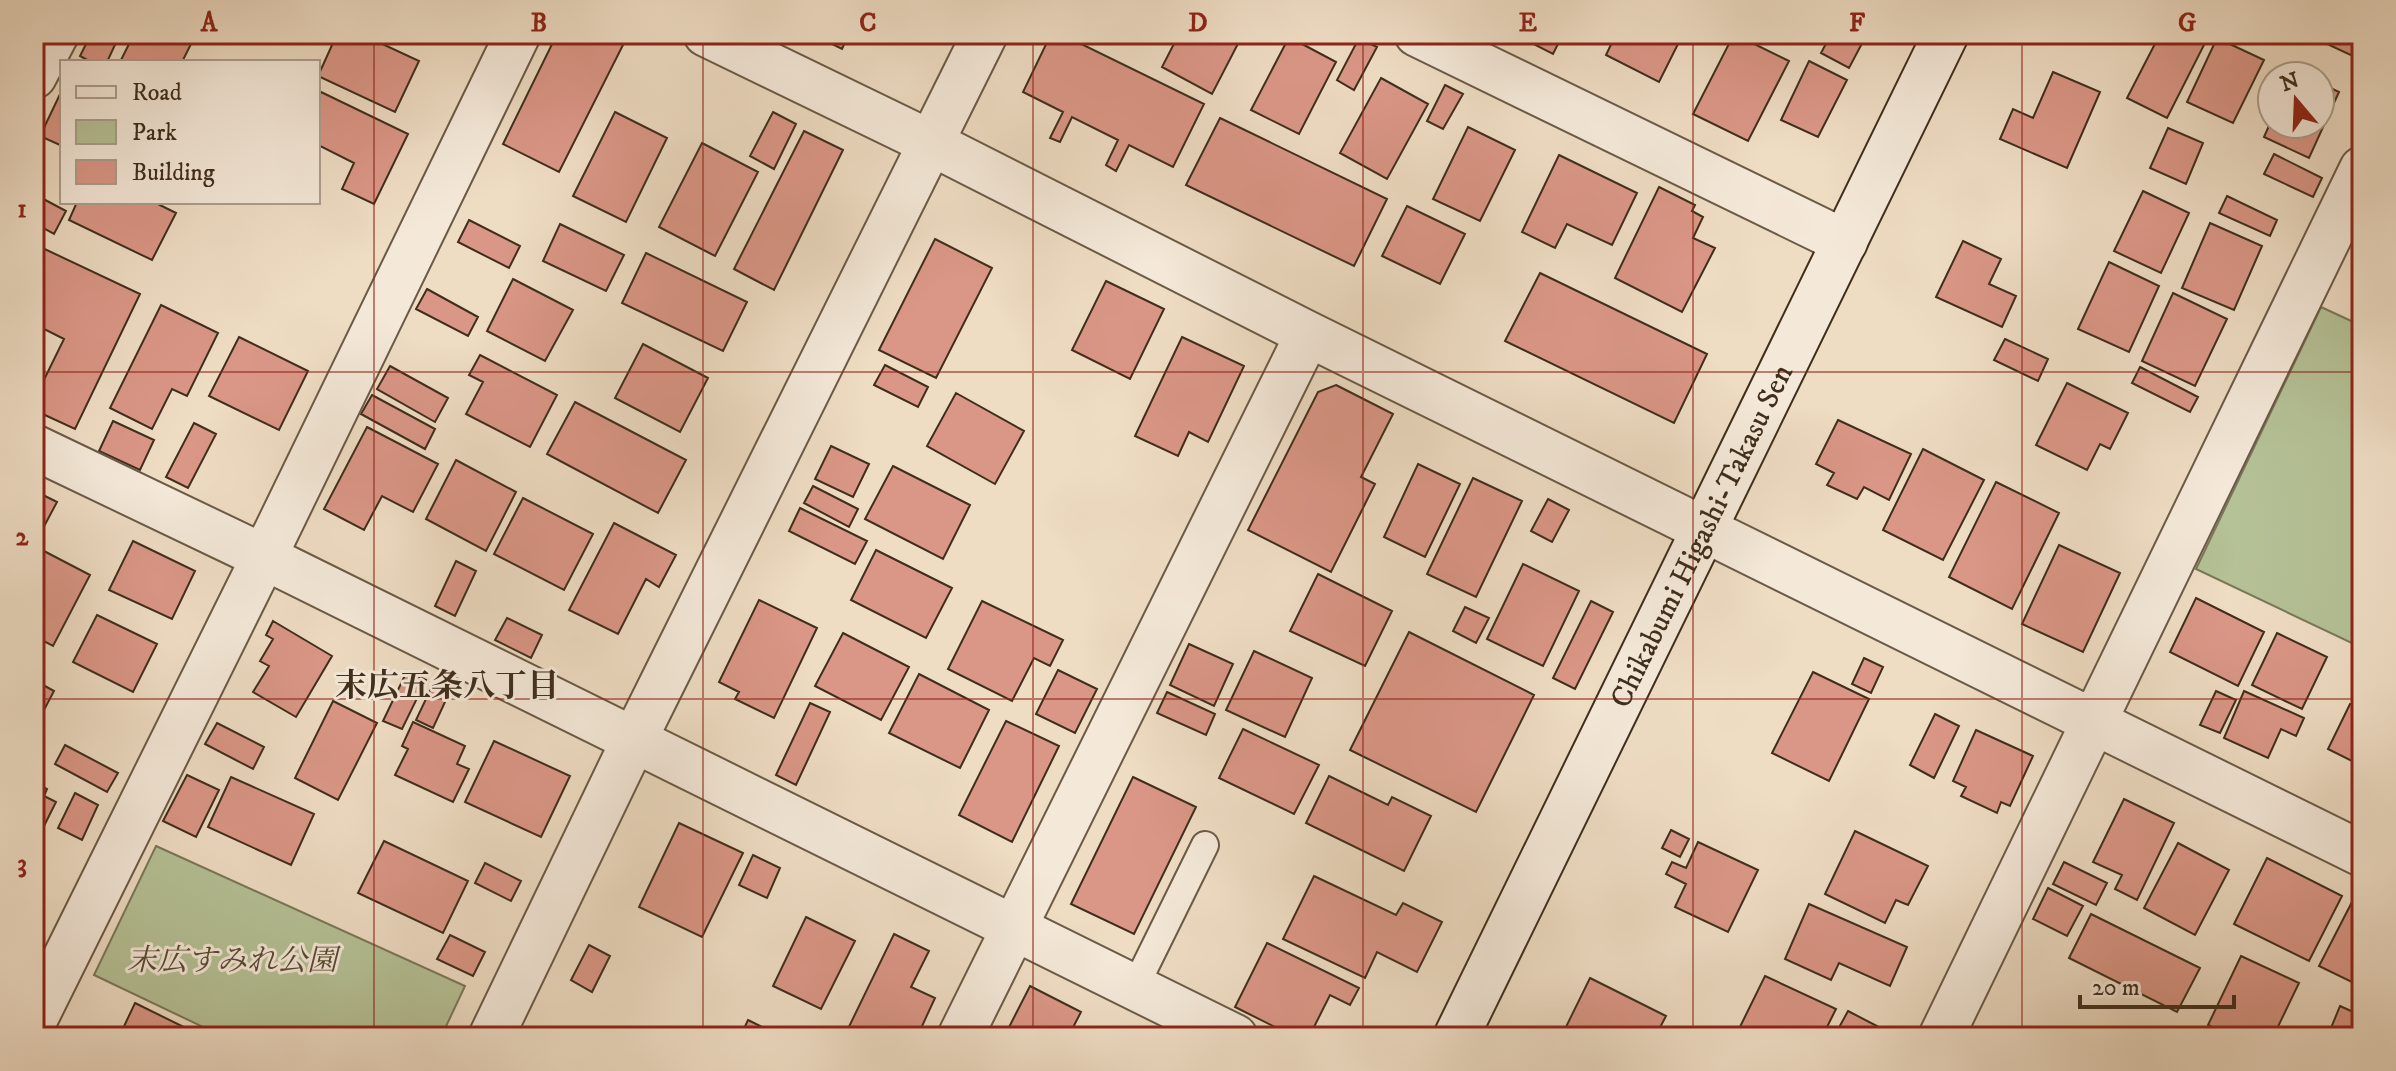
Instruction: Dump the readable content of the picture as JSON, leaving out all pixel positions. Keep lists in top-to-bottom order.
{
  "streets": {
    "street": ["Chikabumi Higashi-Takasu Sen"]
  },
  "districts": ["末広五条八丁目"],
  "parks": ["末広すみれ公園"],
  "legend": ["Road", "Park", "Building"],
  "scale_bar": "20 m",
  "north": "top",
  "grid": {
    "columns": [
      "A",
      "B",
      "C",
      "D",
      "E",
      "F",
      "G"
    ],
    "rows": ["1", "2", "3"]
  }
}
